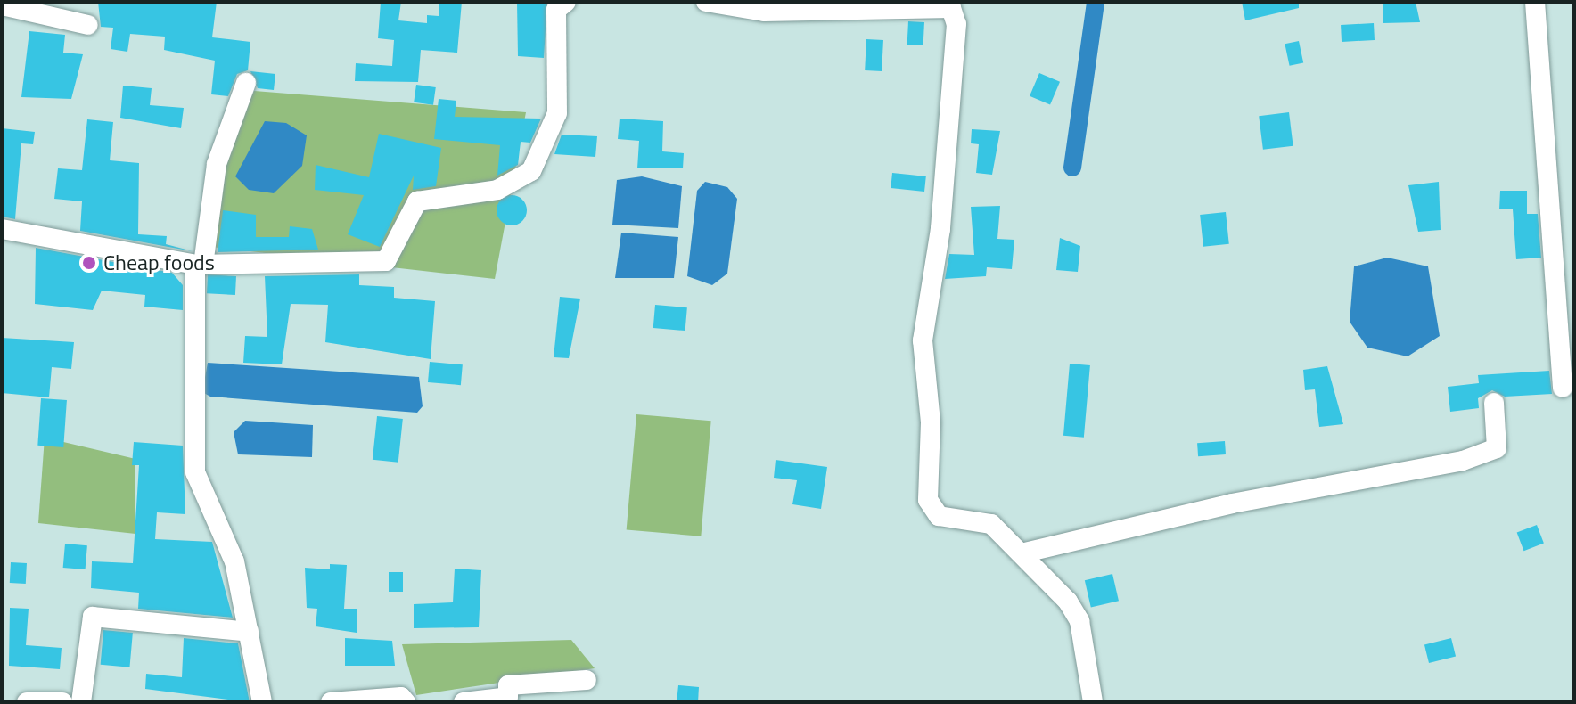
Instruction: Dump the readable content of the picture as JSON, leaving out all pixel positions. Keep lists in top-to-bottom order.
{
  "places": ["Cheap foods"]
}
